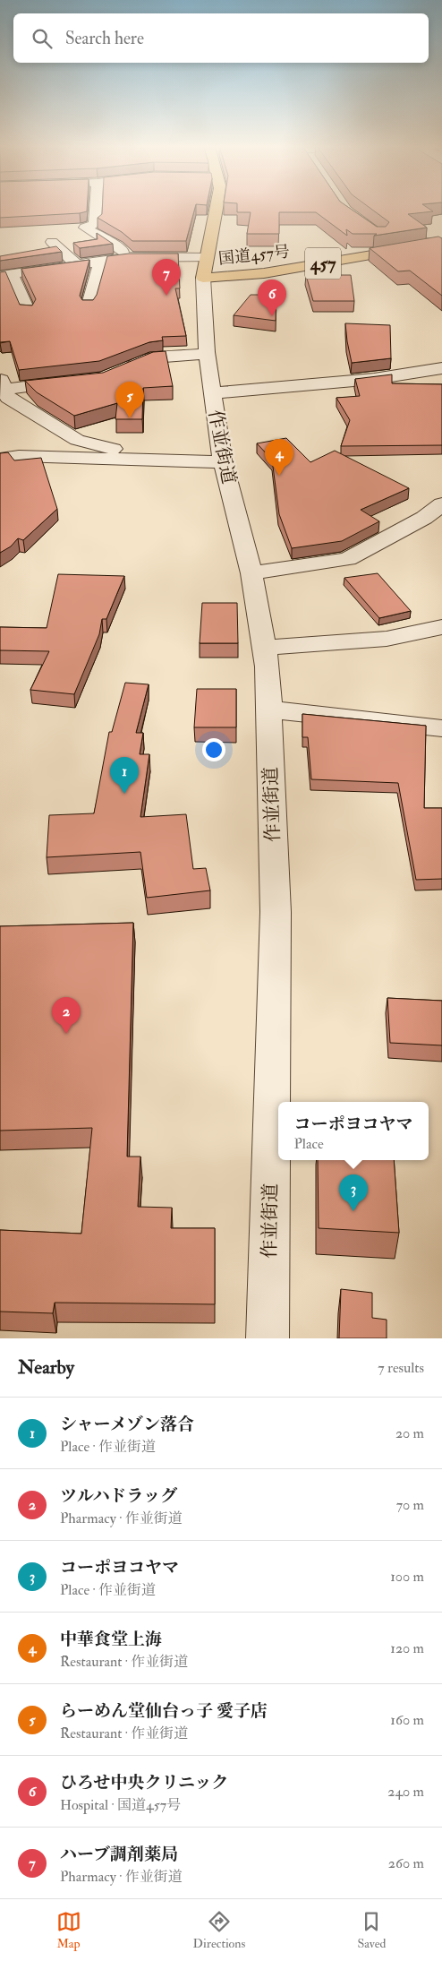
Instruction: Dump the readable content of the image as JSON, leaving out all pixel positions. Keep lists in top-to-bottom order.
{
  "streets": {
    "highway": ["国道457号", "457"],
    "street": ["作並街道"]
  },
  "crossings": [
    ["国道457号", "作並街道"]
  ],
  "page": {
    "search": "Search here",
    "pins": [
      "7",
      "6",
      "5",
      "4",
      "1",
      "2",
      "3"
    ],
    "popup": ["コーポヨコヤマ", "Place"],
    "heading": ["Nearby", "7 results"],
    "list": [
      {
        "mark": "1",
        "name": "シャーメゾン落合",
        "note": "Place · 作並街道",
        "value": "20 m"
      },
      {
        "mark": "2",
        "name": "ツルハドラッグ",
        "note": "Pharmacy · 作並街道",
        "value": "70 m"
      },
      {
        "mark": "3",
        "name": "コーポヨコヤマ",
        "note": "Place · 作並街道",
        "value": "100 m"
      },
      {
        "mark": "4",
        "name": "中華食堂上海",
        "note": "Restaurant · 作並街道",
        "value": "120 m"
      },
      {
        "mark": "5",
        "name": "らーめん堂仙台っ子 愛子店",
        "note": "Restaurant · 作並街道",
        "value": "160 m"
      },
      {
        "mark": "6",
        "name": "ひろせ中央クリニック",
        "note": "Hospital · 国道457号",
        "value": "240 m"
      },
      {
        "mark": "7",
        "name": "ハーブ調剤薬局",
        "note": "Pharmacy · 作並街道",
        "value": "260 m"
      }
    ],
    "nav": ["Map", "Directions", "Saved"]
  }
}
